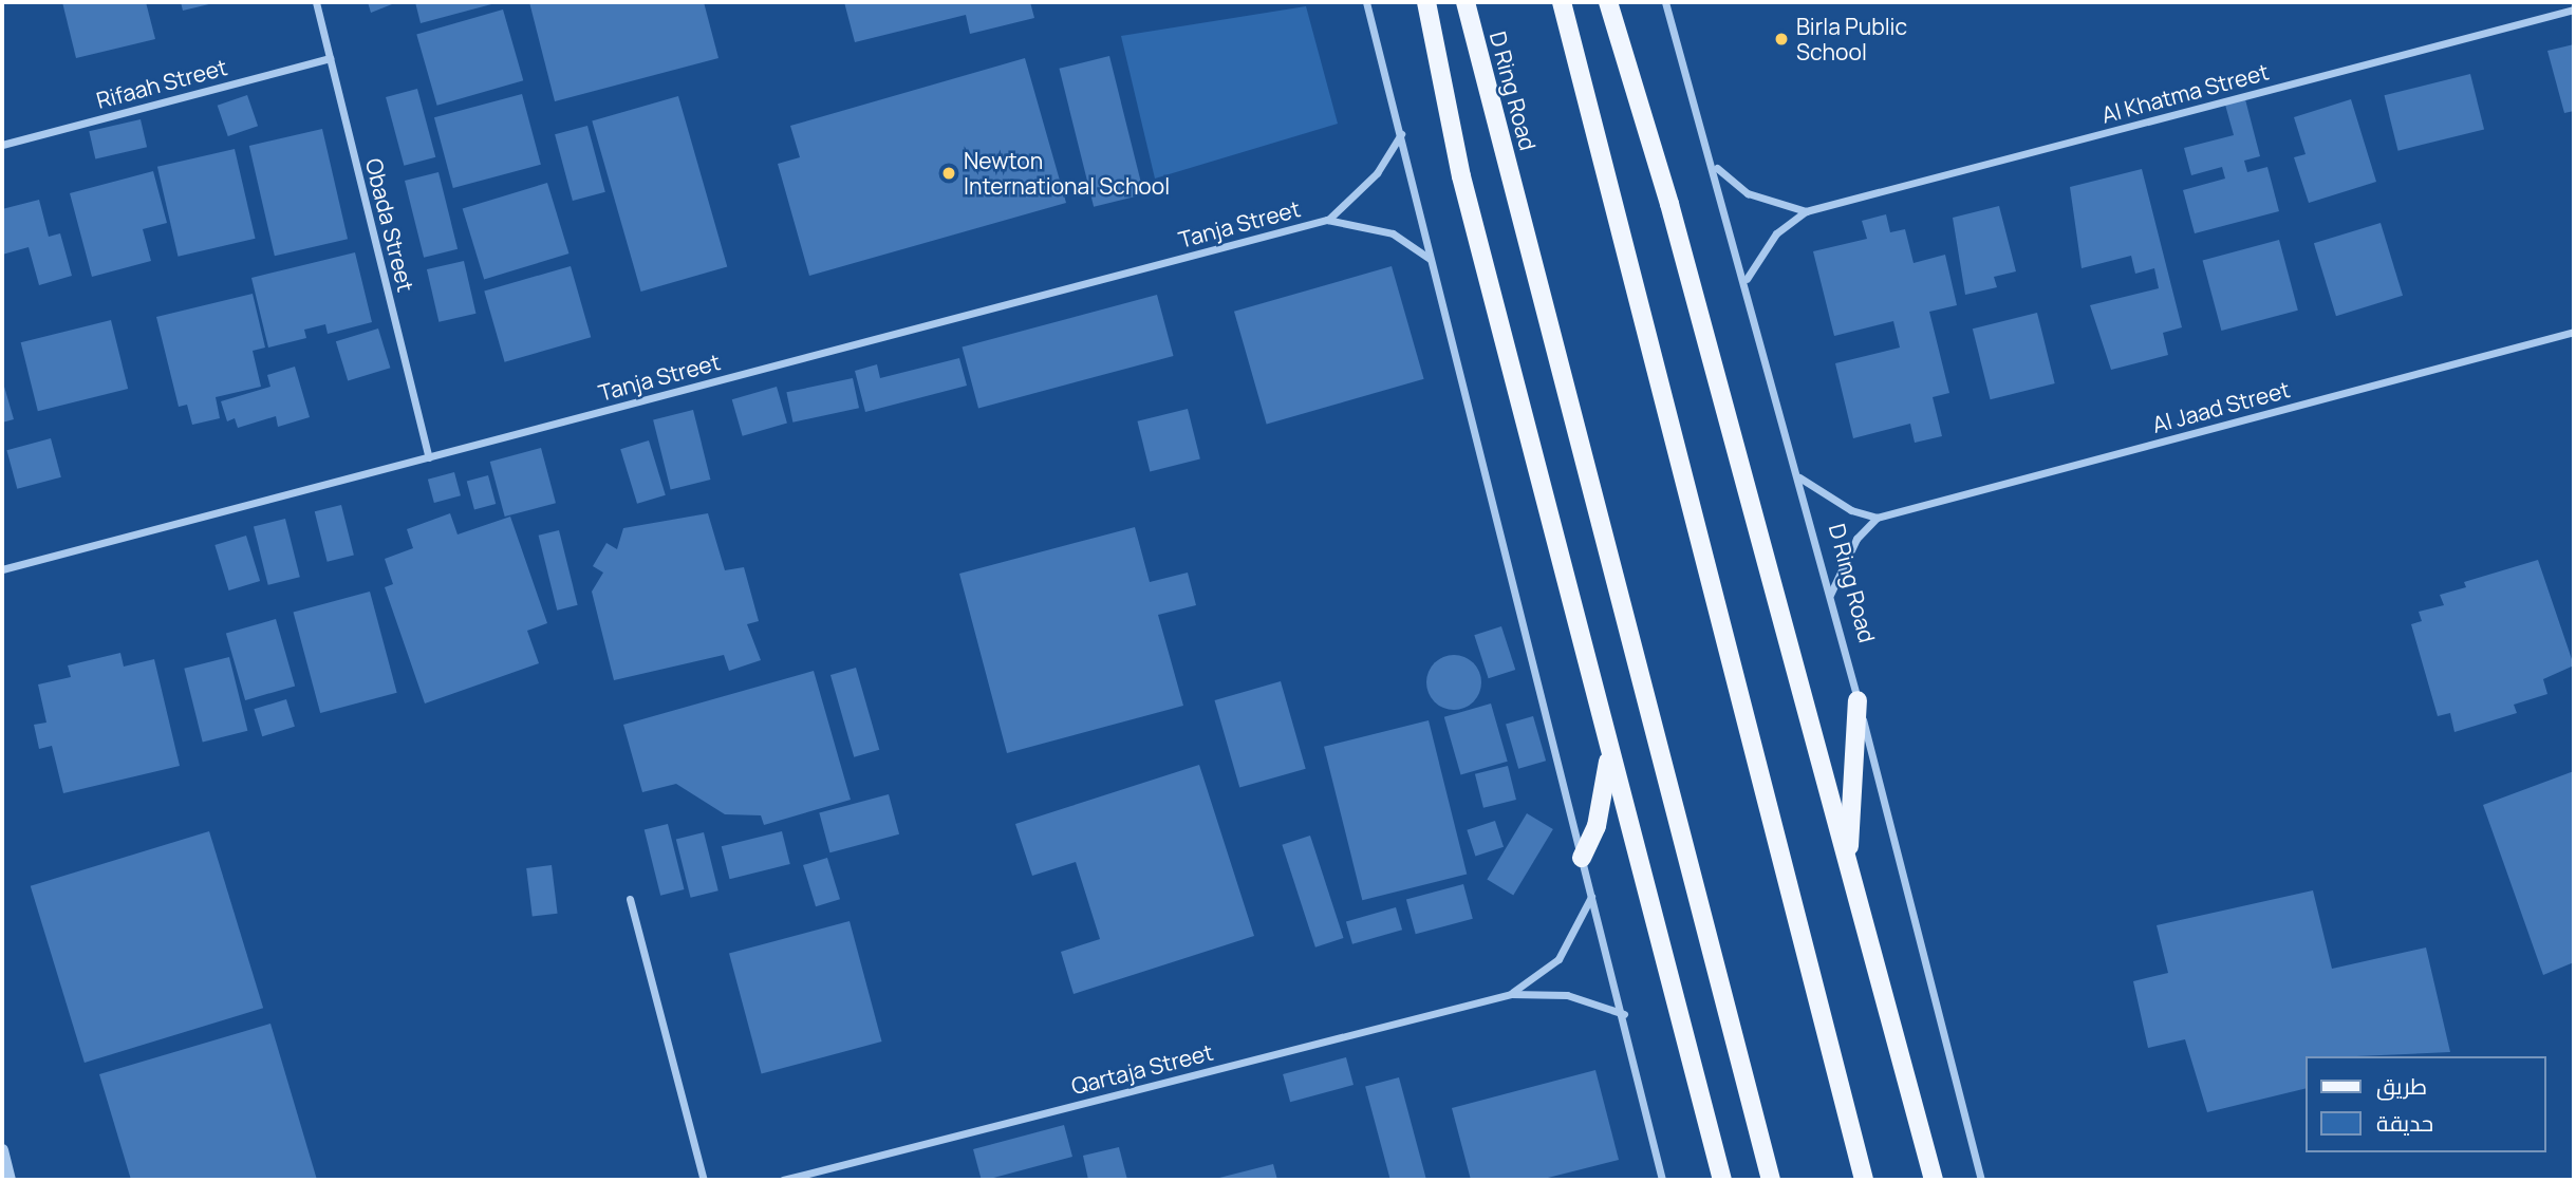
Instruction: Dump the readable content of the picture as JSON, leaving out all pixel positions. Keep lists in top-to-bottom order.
{
  "streets": {
    "main road": ["D Ring Road"],
    "street": [
      "Rifaah Street",
      "Al Khatma Street",
      "Tanja Street",
      "Obada Street",
      "Al Jaad Street",
      "Qartaja Street"
    ]
  },
  "crossings": [
    ["Rifaah Street", "Obada Street"],
    ["D Ring Road", "Al Khatma Street"],
    ["Tanja Street", "Obada Street"]
  ],
  "places": ["Birla Public School", "Newton International School"],
  "legend": ["طريق", "حديقة"]
}
